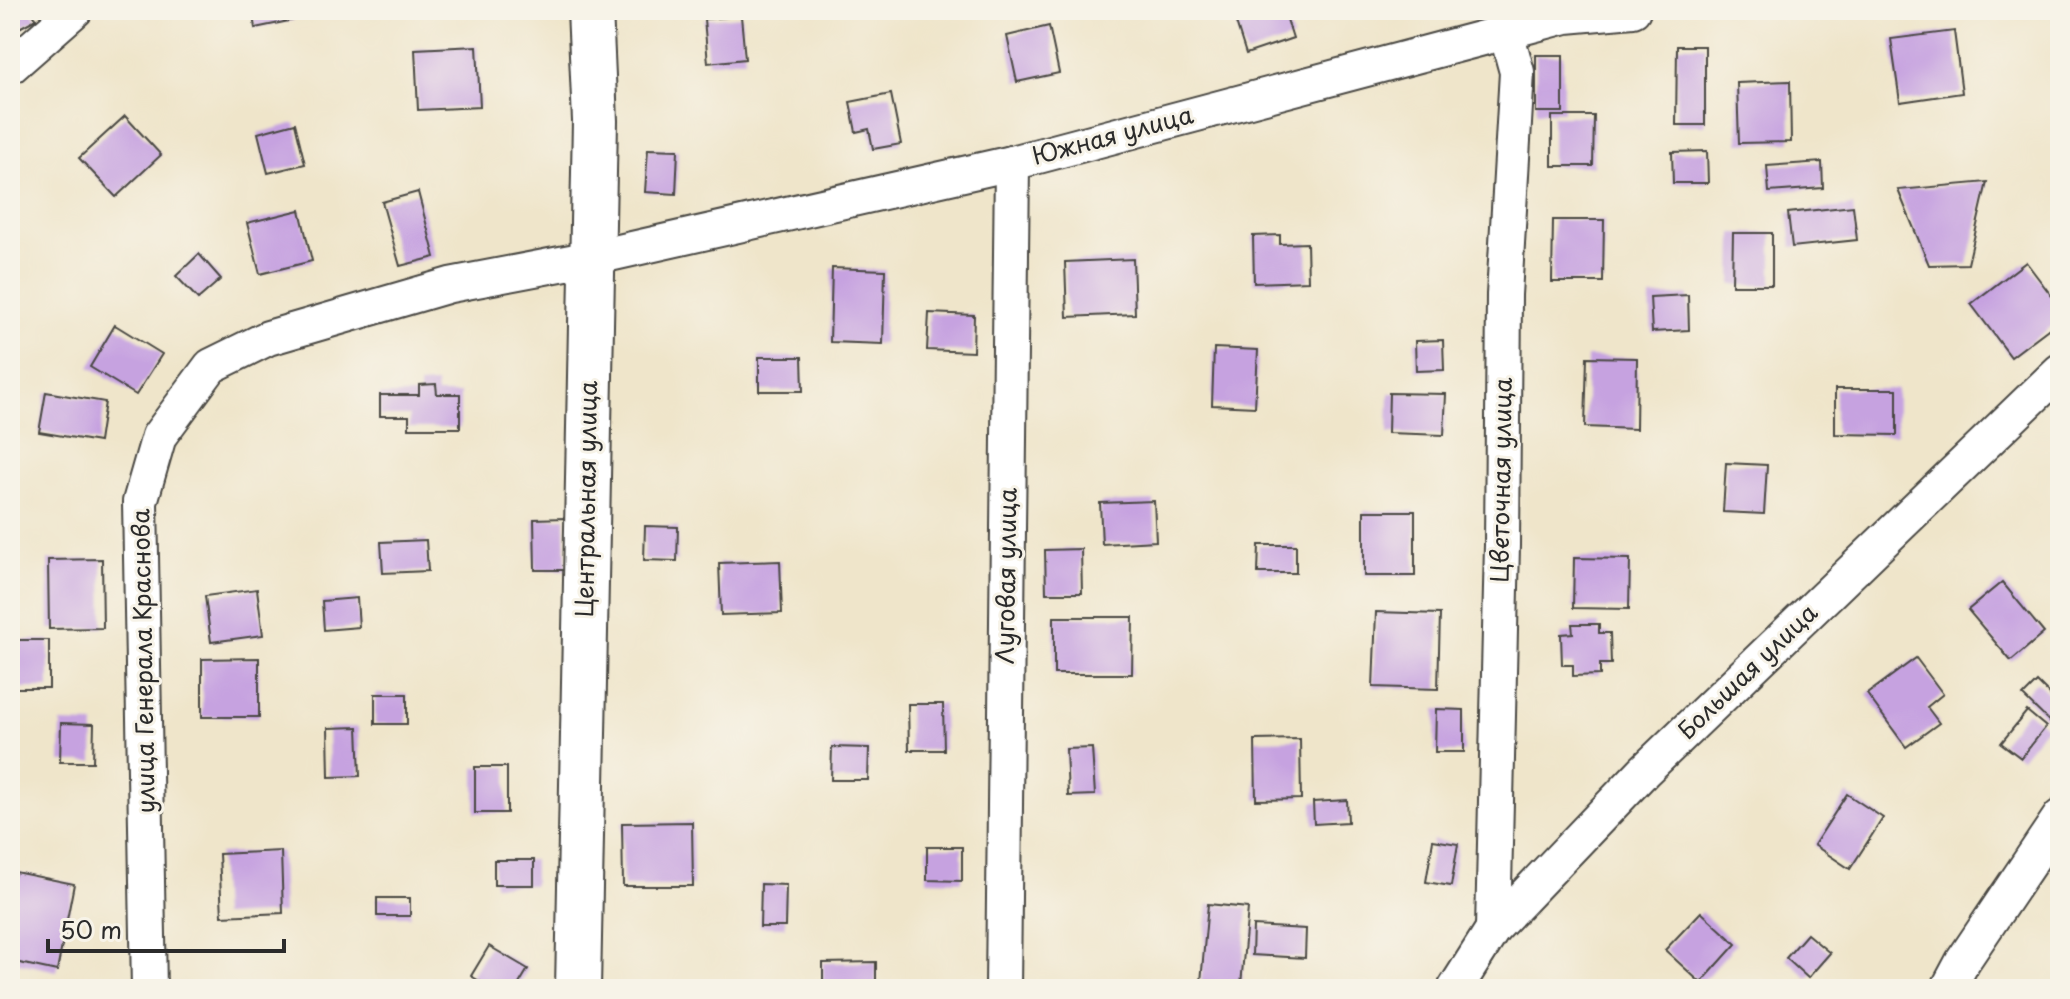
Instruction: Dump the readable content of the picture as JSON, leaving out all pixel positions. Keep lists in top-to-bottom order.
{
  "streets": {
    "street": [
      "Южная улица",
      "Цветочная улица",
      "Центральная улица",
      "Луговая улица",
      "улица Генерала Краснова",
      "Большая улица"
    ]
  },
  "crossings": [
    ["Южная улица", "Цветочная улица"],
    ["Южная улица", "Центральная улица"],
    ["Южная улица", "Луговая улица"],
    ["Южная улица", "улица Генерала Краснова"],
    ["Цветочная улица", "Большая улица"],
    ["Центральная улица", "улица Генерала Краснова"]
  ],
  "scale_bar": "50 m"
}
